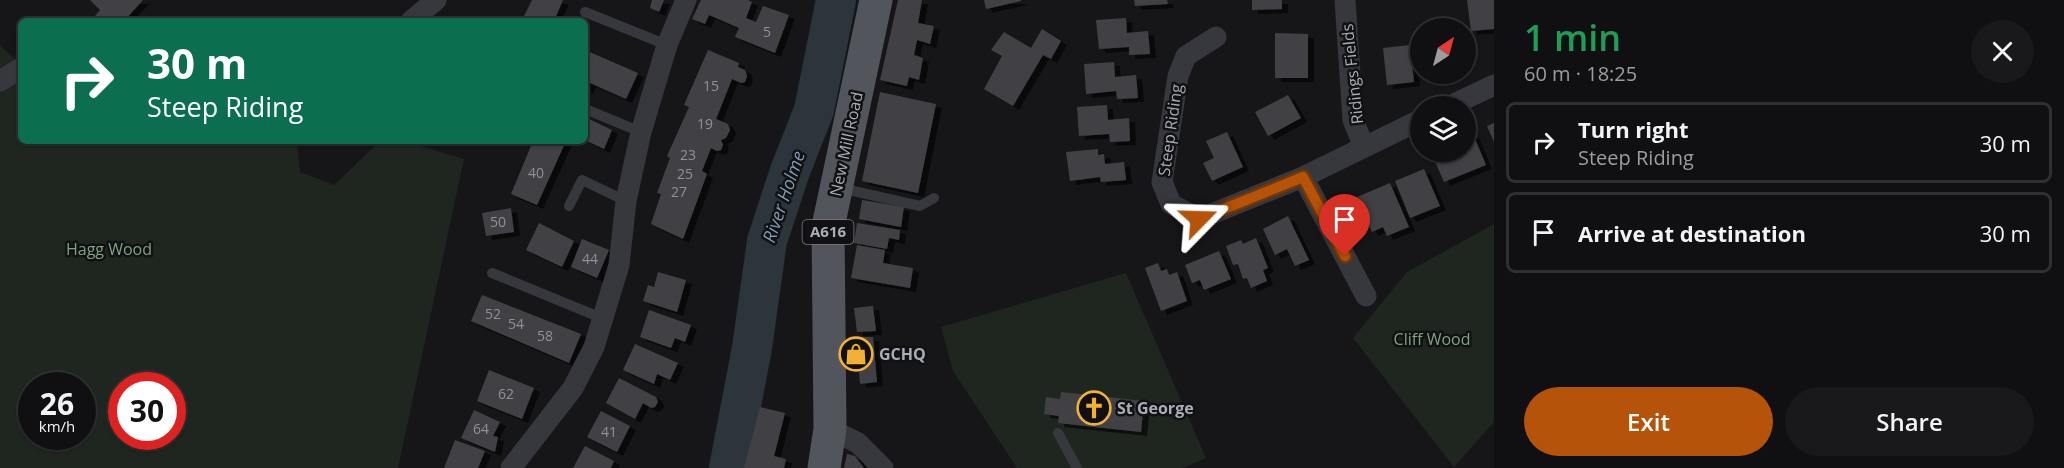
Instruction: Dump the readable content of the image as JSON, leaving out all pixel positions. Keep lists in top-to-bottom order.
{
  "streets": {
    "main road": ["New Mill Road", "A616"],
    "street": ["Ridings Fields", "Steep Riding"]
  },
  "crossings": [
    ["Ridings Fields", "Steep Riding"]
  ],
  "water": ["River Holme"],
  "parks": ["Hagg Wood", "Cliff Wood"],
  "places": {
    "shop": ["GCHQ"],
    "church": ["St George"]
  },
  "house_numbers": [
    "5",
    "15",
    "19",
    "23",
    "40",
    "25",
    "27",
    "50",
    "44",
    "52",
    "54",
    "58",
    "62",
    "64",
    "41"
  ],
  "north": "top right",
  "page": {
    "heading": ["1 min", "60 m · 18:25"],
    "turn": ["30 m", "Steep Riding"],
    "list": [
      {
        "name": "Turn right",
        "note": "Steep Riding",
        "value": "30 m"
      },
      {
        "name": "Arrive at destination",
        "value": "30 m"
      }
    ],
    "speed": "26 km/h",
    "limit": "30",
    "buttons": ["Exit", "Share"]
  }
}
